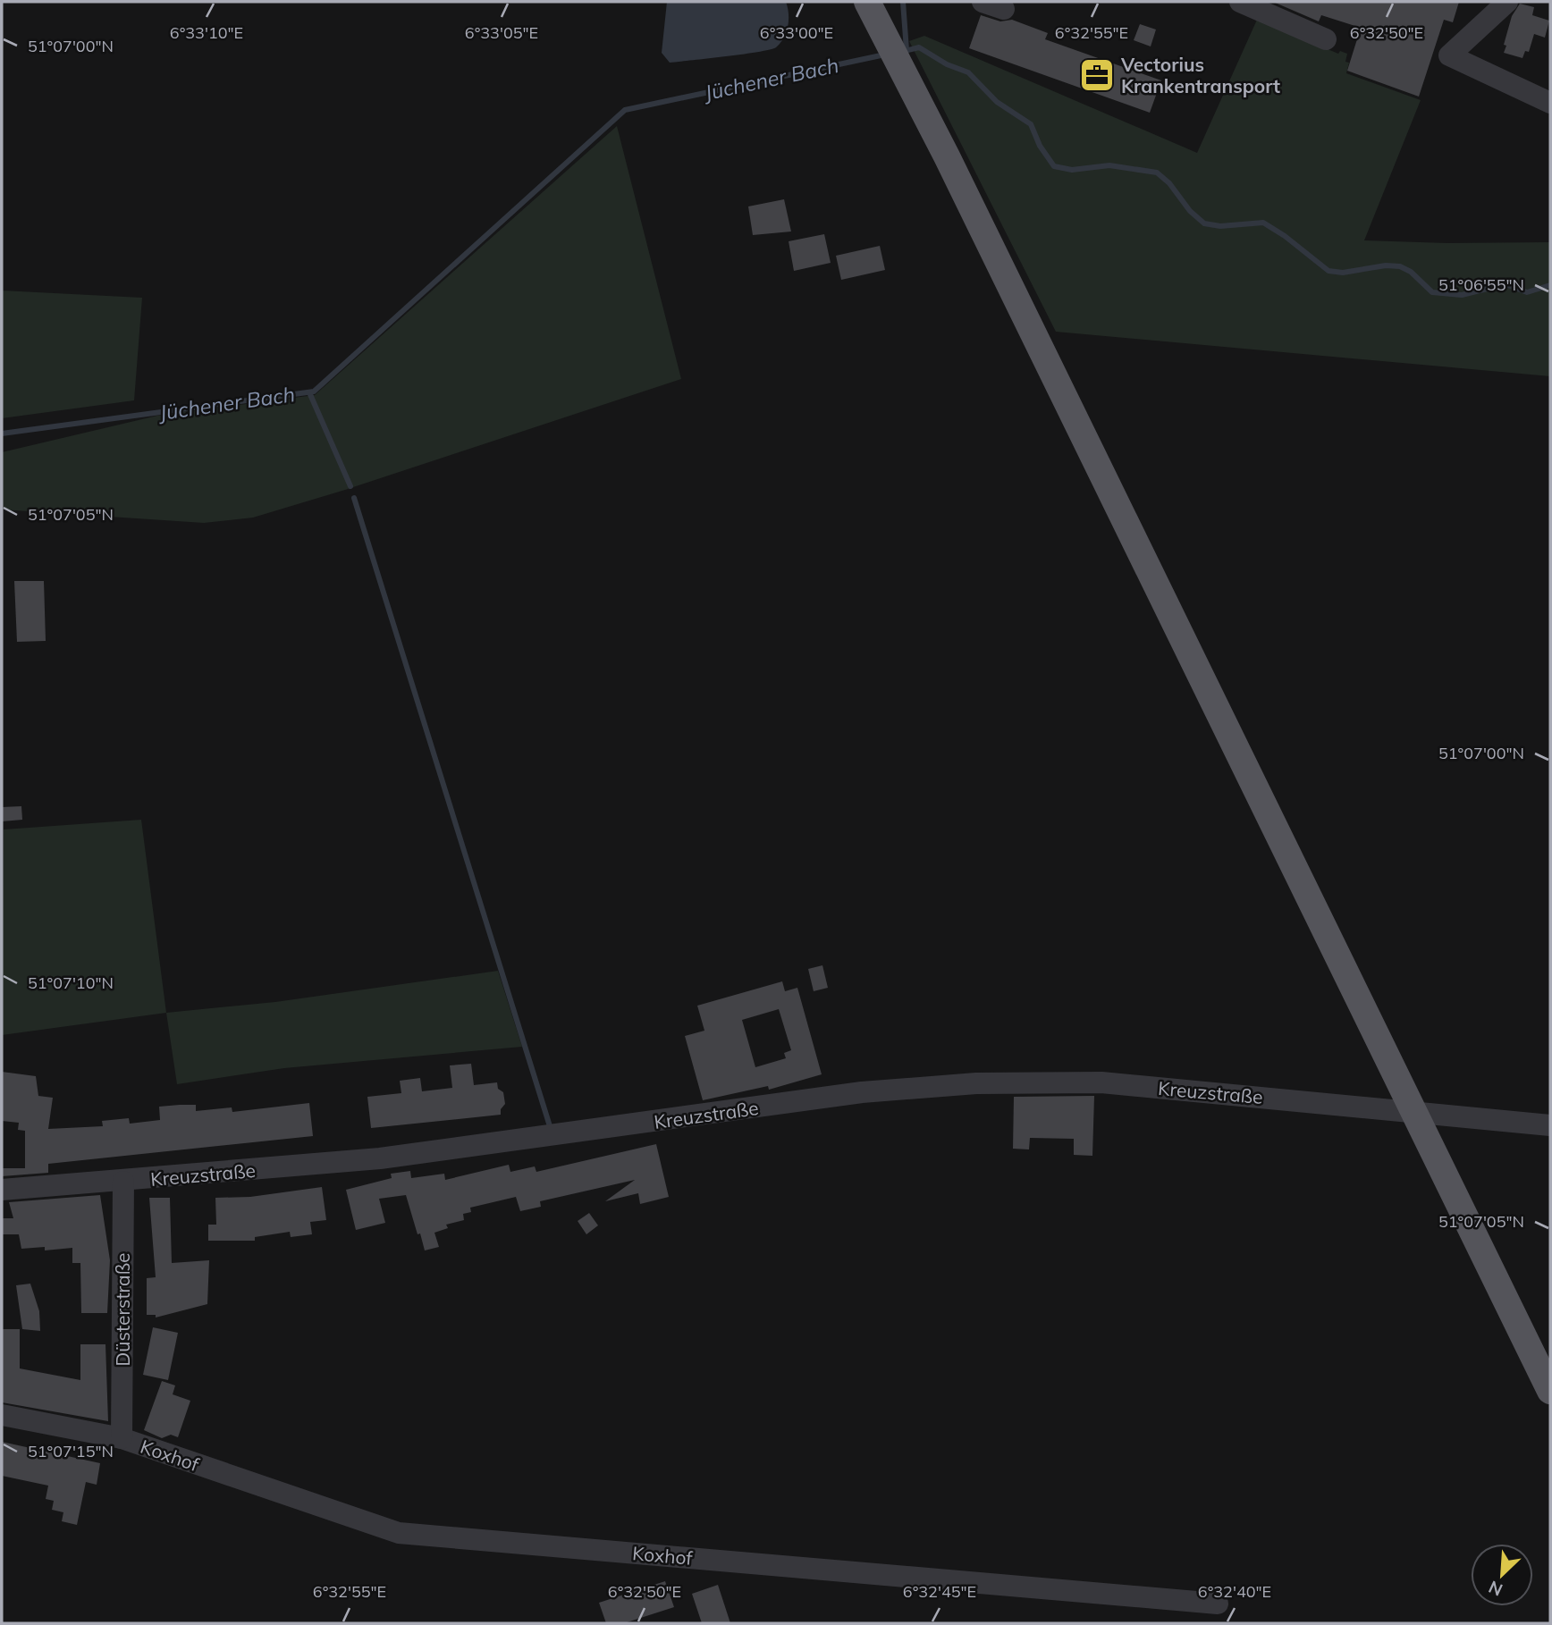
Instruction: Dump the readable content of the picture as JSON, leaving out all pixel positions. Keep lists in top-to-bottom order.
{
  "streets": {
    "street": ["Kreuzstraße", "Düsterstraße", "Koxhof"]
  },
  "crossings": [
    ["Kreuzstraße", "Düsterstraße"],
    ["Düsterstraße", "Koxhof"]
  ],
  "water": ["Jüchener Bach"],
  "places": {
    "office": ["Vectorius Krankentransport"]
  },
  "north": "bottom left",
  "coordinates": [
    "6°33'10\"E",
    "6°33'00\"E",
    "6°32'55\"E",
    "6°32'50\"E",
    "6°33'05\"E",
    "51°07'00\"N",
    "51°06'55\"N",
    "51°07'05\"N",
    "51°07'10\"N",
    "51°07'15\"N",
    "6°32'45\"E",
    "6°32'40\"E"
  ]
}
